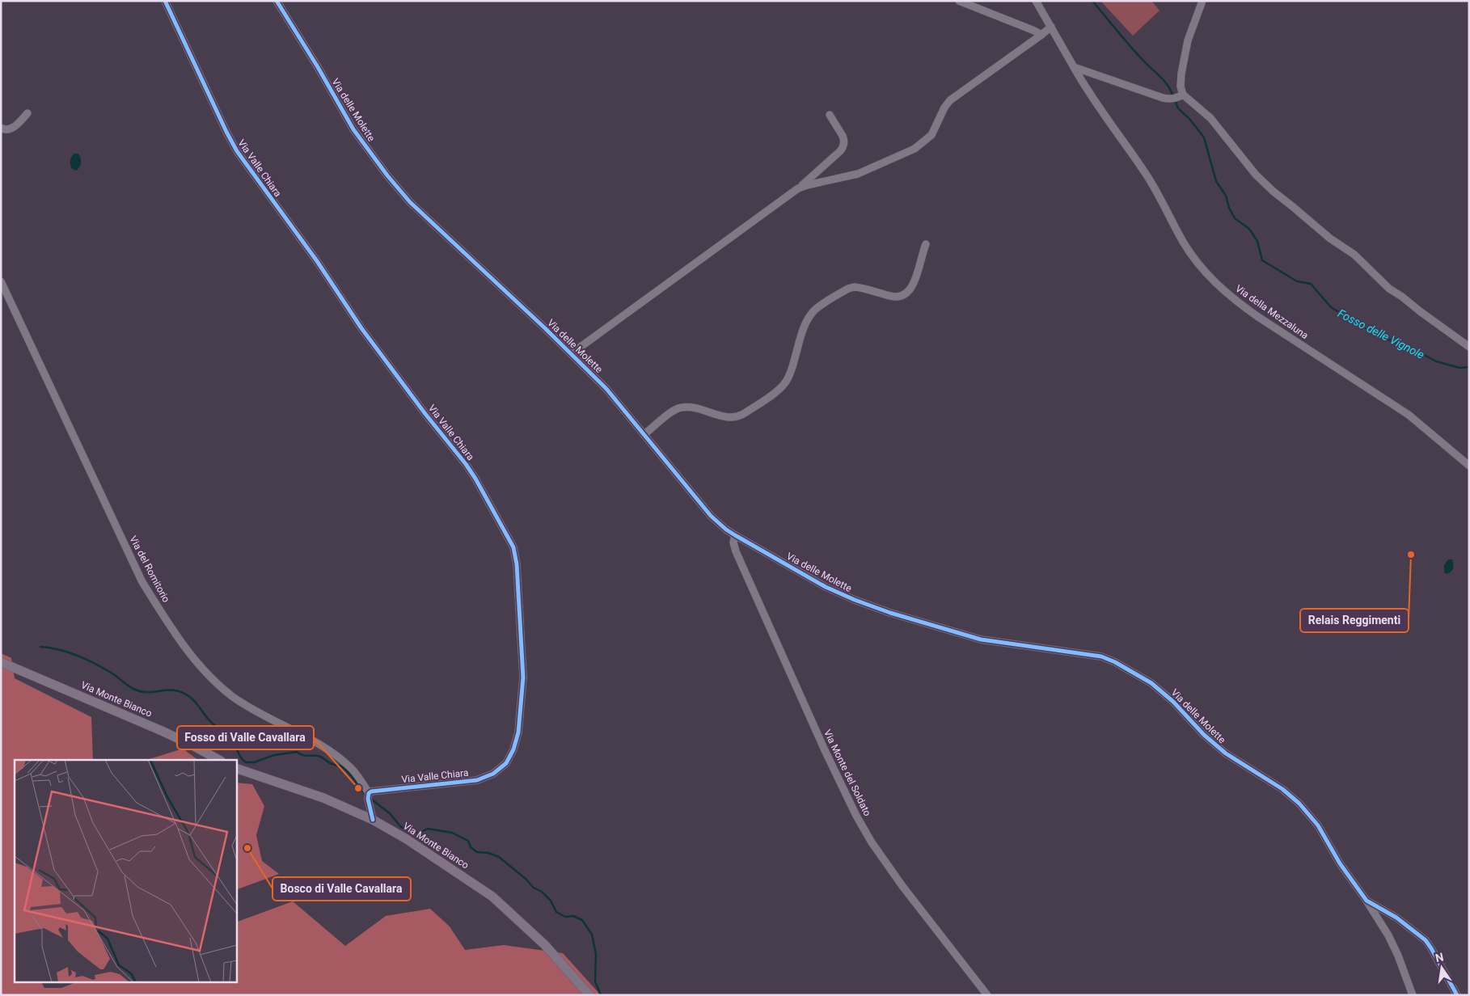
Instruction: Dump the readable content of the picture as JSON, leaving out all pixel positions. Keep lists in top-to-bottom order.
{
  "streets": {
    "main road": ["Via Monte Bianco"],
    "street": [
      "Via delle Molette",
      "Via Valle Chiara",
      "Via della Mezzaluna",
      "Via del Romitorio",
      "Via Monte del Soldato"
    ]
  },
  "crossings": [
    ["Via delle Molette", "Via Monte del Soldato"],
    ["Via Valle Chiara", "Via del Romitorio"]
  ],
  "water": ["Fosso delle Vignole"],
  "places": ["Relais Reggimenti", "Fosso di Valle Cavallara", "Bosco di Valle Cavallara"],
  "north": "top"
}
